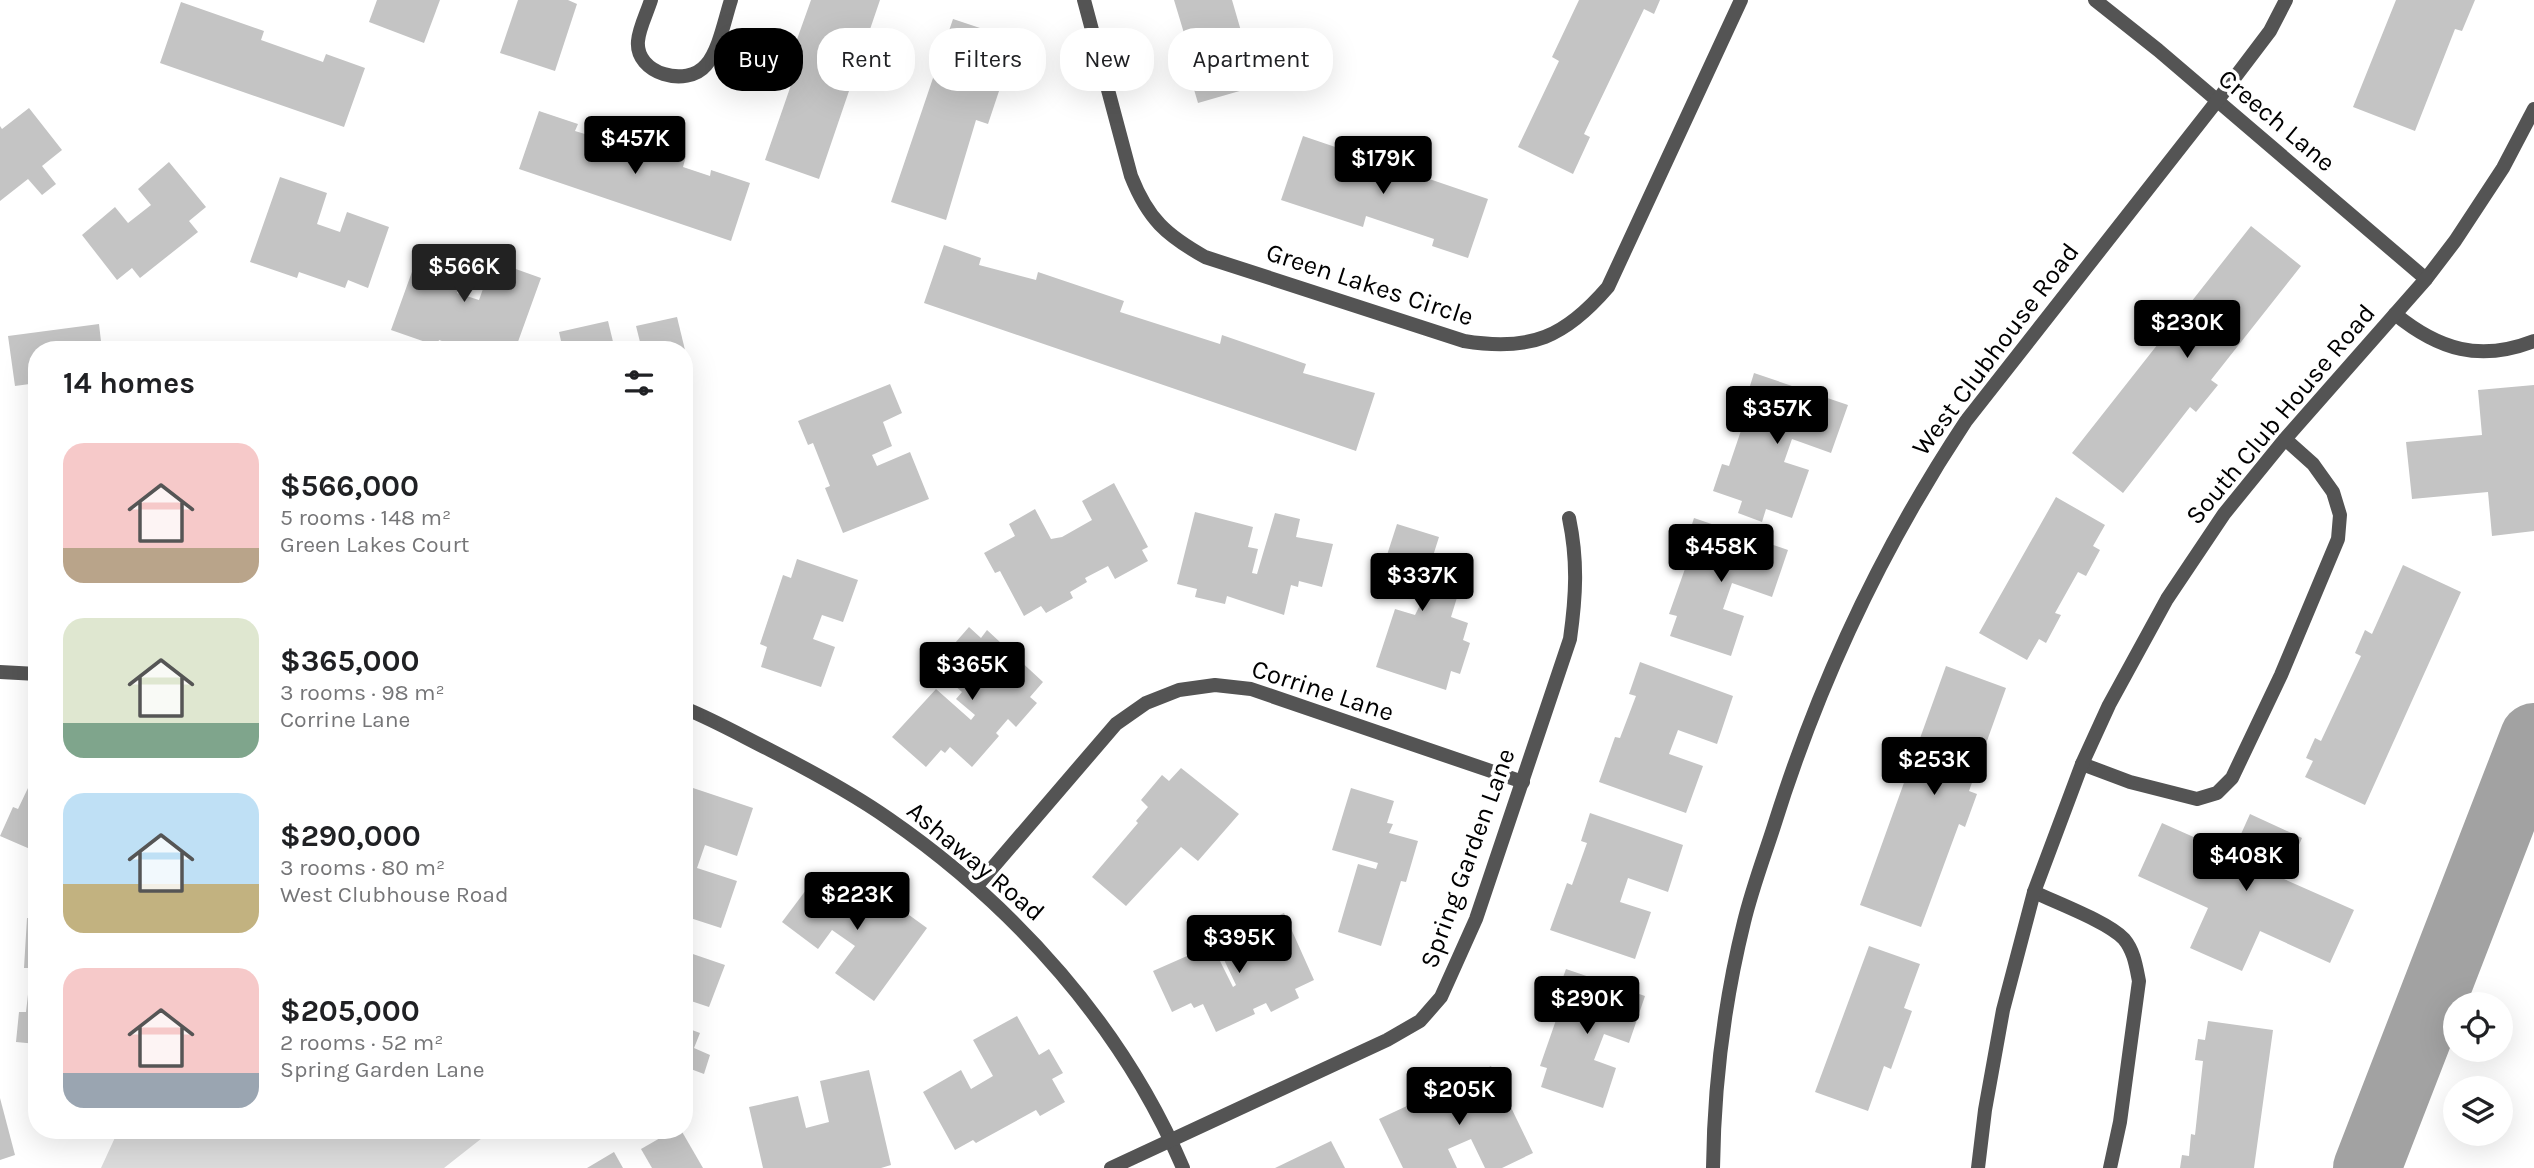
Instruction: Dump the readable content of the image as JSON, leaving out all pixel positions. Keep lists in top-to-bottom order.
{
  "streets": {
    "street": [
      "Creech Lane",
      "Green Lakes Circle",
      "West Clubhouse Road",
      "South Club House Road",
      "Corrine Lane",
      "Spring Garden Lane",
      "Ashaway Road"
    ]
  },
  "crossings": [
    ["Creech Lane", "West Clubhouse Road"],
    ["Creech Lane", "South Club House Road"],
    ["Corrine Lane", "Spring Garden Lane"],
    ["Corrine Lane", "Ashaway Road"],
    ["Spring Garden Lane", "Ashaway Road"]
  ],
  "page": {
    "chip": [
      "Buy",
      "Rent",
      "Filters",
      "New",
      "Apartment"
    ],
    "price": [
      "$457K",
      "$179K",
      "$566K",
      "$230K",
      "$357K",
      "$458K",
      "$337K",
      "$365K",
      "$253K",
      "$408K",
      "$223K",
      "$395K",
      "$290K",
      "$205K"
    ],
    "heading": "14 homes",
    "list": [
      {
        "name": "$566,000",
        "note": "5 rooms · 148 m² · Green Lakes Court"
      },
      {
        "name": "$365,000",
        "note": "3 rooms · 98 m² · Corrine Lane"
      },
      {
        "name": "$290,000",
        "note": "3 rooms · 80 m² · West Clubhouse Road"
      },
      {
        "name": "$205,000",
        "note": "2 rooms · 52 m² · Spring Garden Lane"
      }
    ]
  }
}
